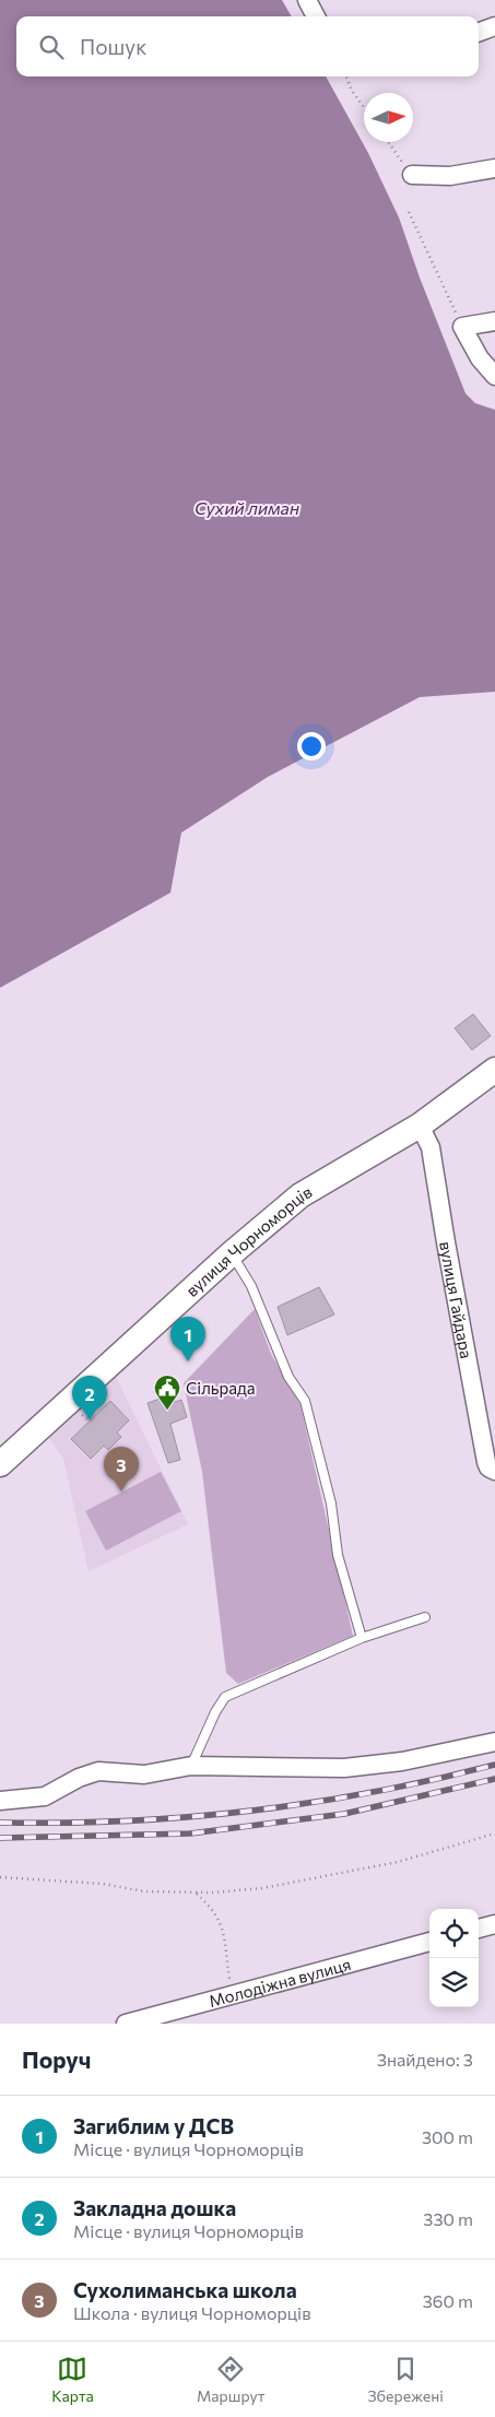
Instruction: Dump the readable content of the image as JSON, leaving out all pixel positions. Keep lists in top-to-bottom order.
{
  "streets": {
    "main road": ["вулиця Чорноморців"],
    "street": ["вулиця Гайдара", "Молодіжна вулиця"]
  },
  "crossings": [
    ["вулиця Чорноморців", "вулиця Гайдара"]
  ],
  "water": ["Сухий лиман"],
  "places": {
    "public building": ["Сільрада"]
  },
  "north": "right",
  "page": {
    "search": "Пошук",
    "pins": ["1", "2", "3"],
    "heading": ["Поруч", "Знайдено: 3"],
    "list": [
      {
        "mark": "1",
        "name": "Загиблим у ДСВ",
        "note": "Місце · вулиця Чорноморців",
        "value": "300 m"
      },
      {
        "mark": "2",
        "name": "Закладна дошка",
        "note": "Місце · вулиця Чорноморців",
        "value": "330 m"
      },
      {
        "mark": "3",
        "name": "Сухолиманська школа",
        "note": "Школа · вулиця Чорноморців",
        "value": "360 m"
      }
    ],
    "nav": ["Карта", "Маршрут", "Збережені"]
  }
}
